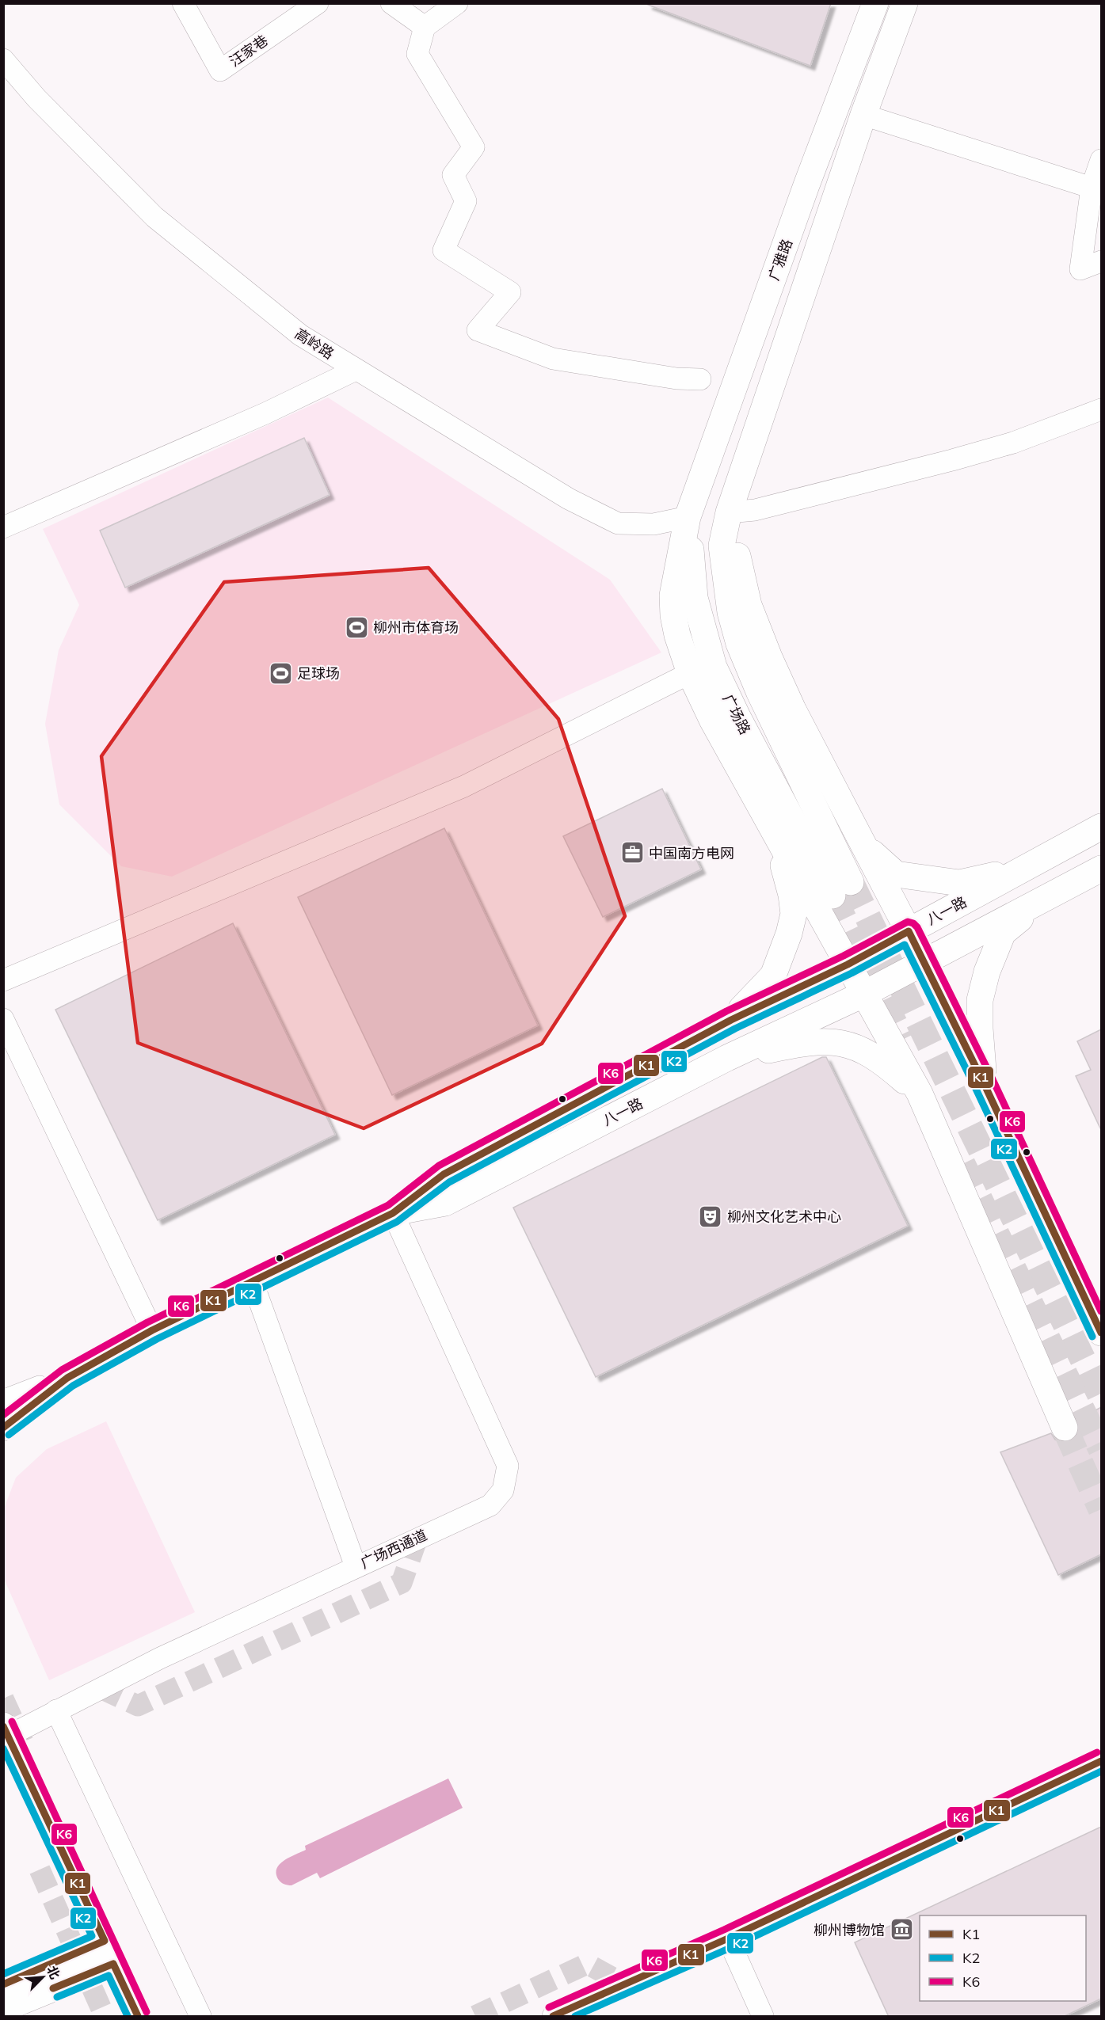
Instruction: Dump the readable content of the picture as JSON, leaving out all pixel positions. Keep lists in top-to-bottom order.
{
  "streets": {
    "main road": ["广雅路", "广场路", "八一路"],
    "street": ["汪家巷", "高岭路", "广场西通道"]
  },
  "crossings": [
    ["广雅路", "高岭路"],
    ["广雅路", "广场路"],
    ["高岭路", "广场路"],
    ["八一路", "广场西通道"]
  ],
  "places": {
    "sports": ["柳州市体育场", "足球场"],
    "office": ["中国南方电网"],
    "theatre": ["柳州文化艺术中心"],
    "museum": ["柳州博物馆"]
  },
  "lines": ["transit line K6", "transit line K1", "transit line K2"],
  "legend": ["K1", "K2", "K6"],
  "north": "top right"
}
